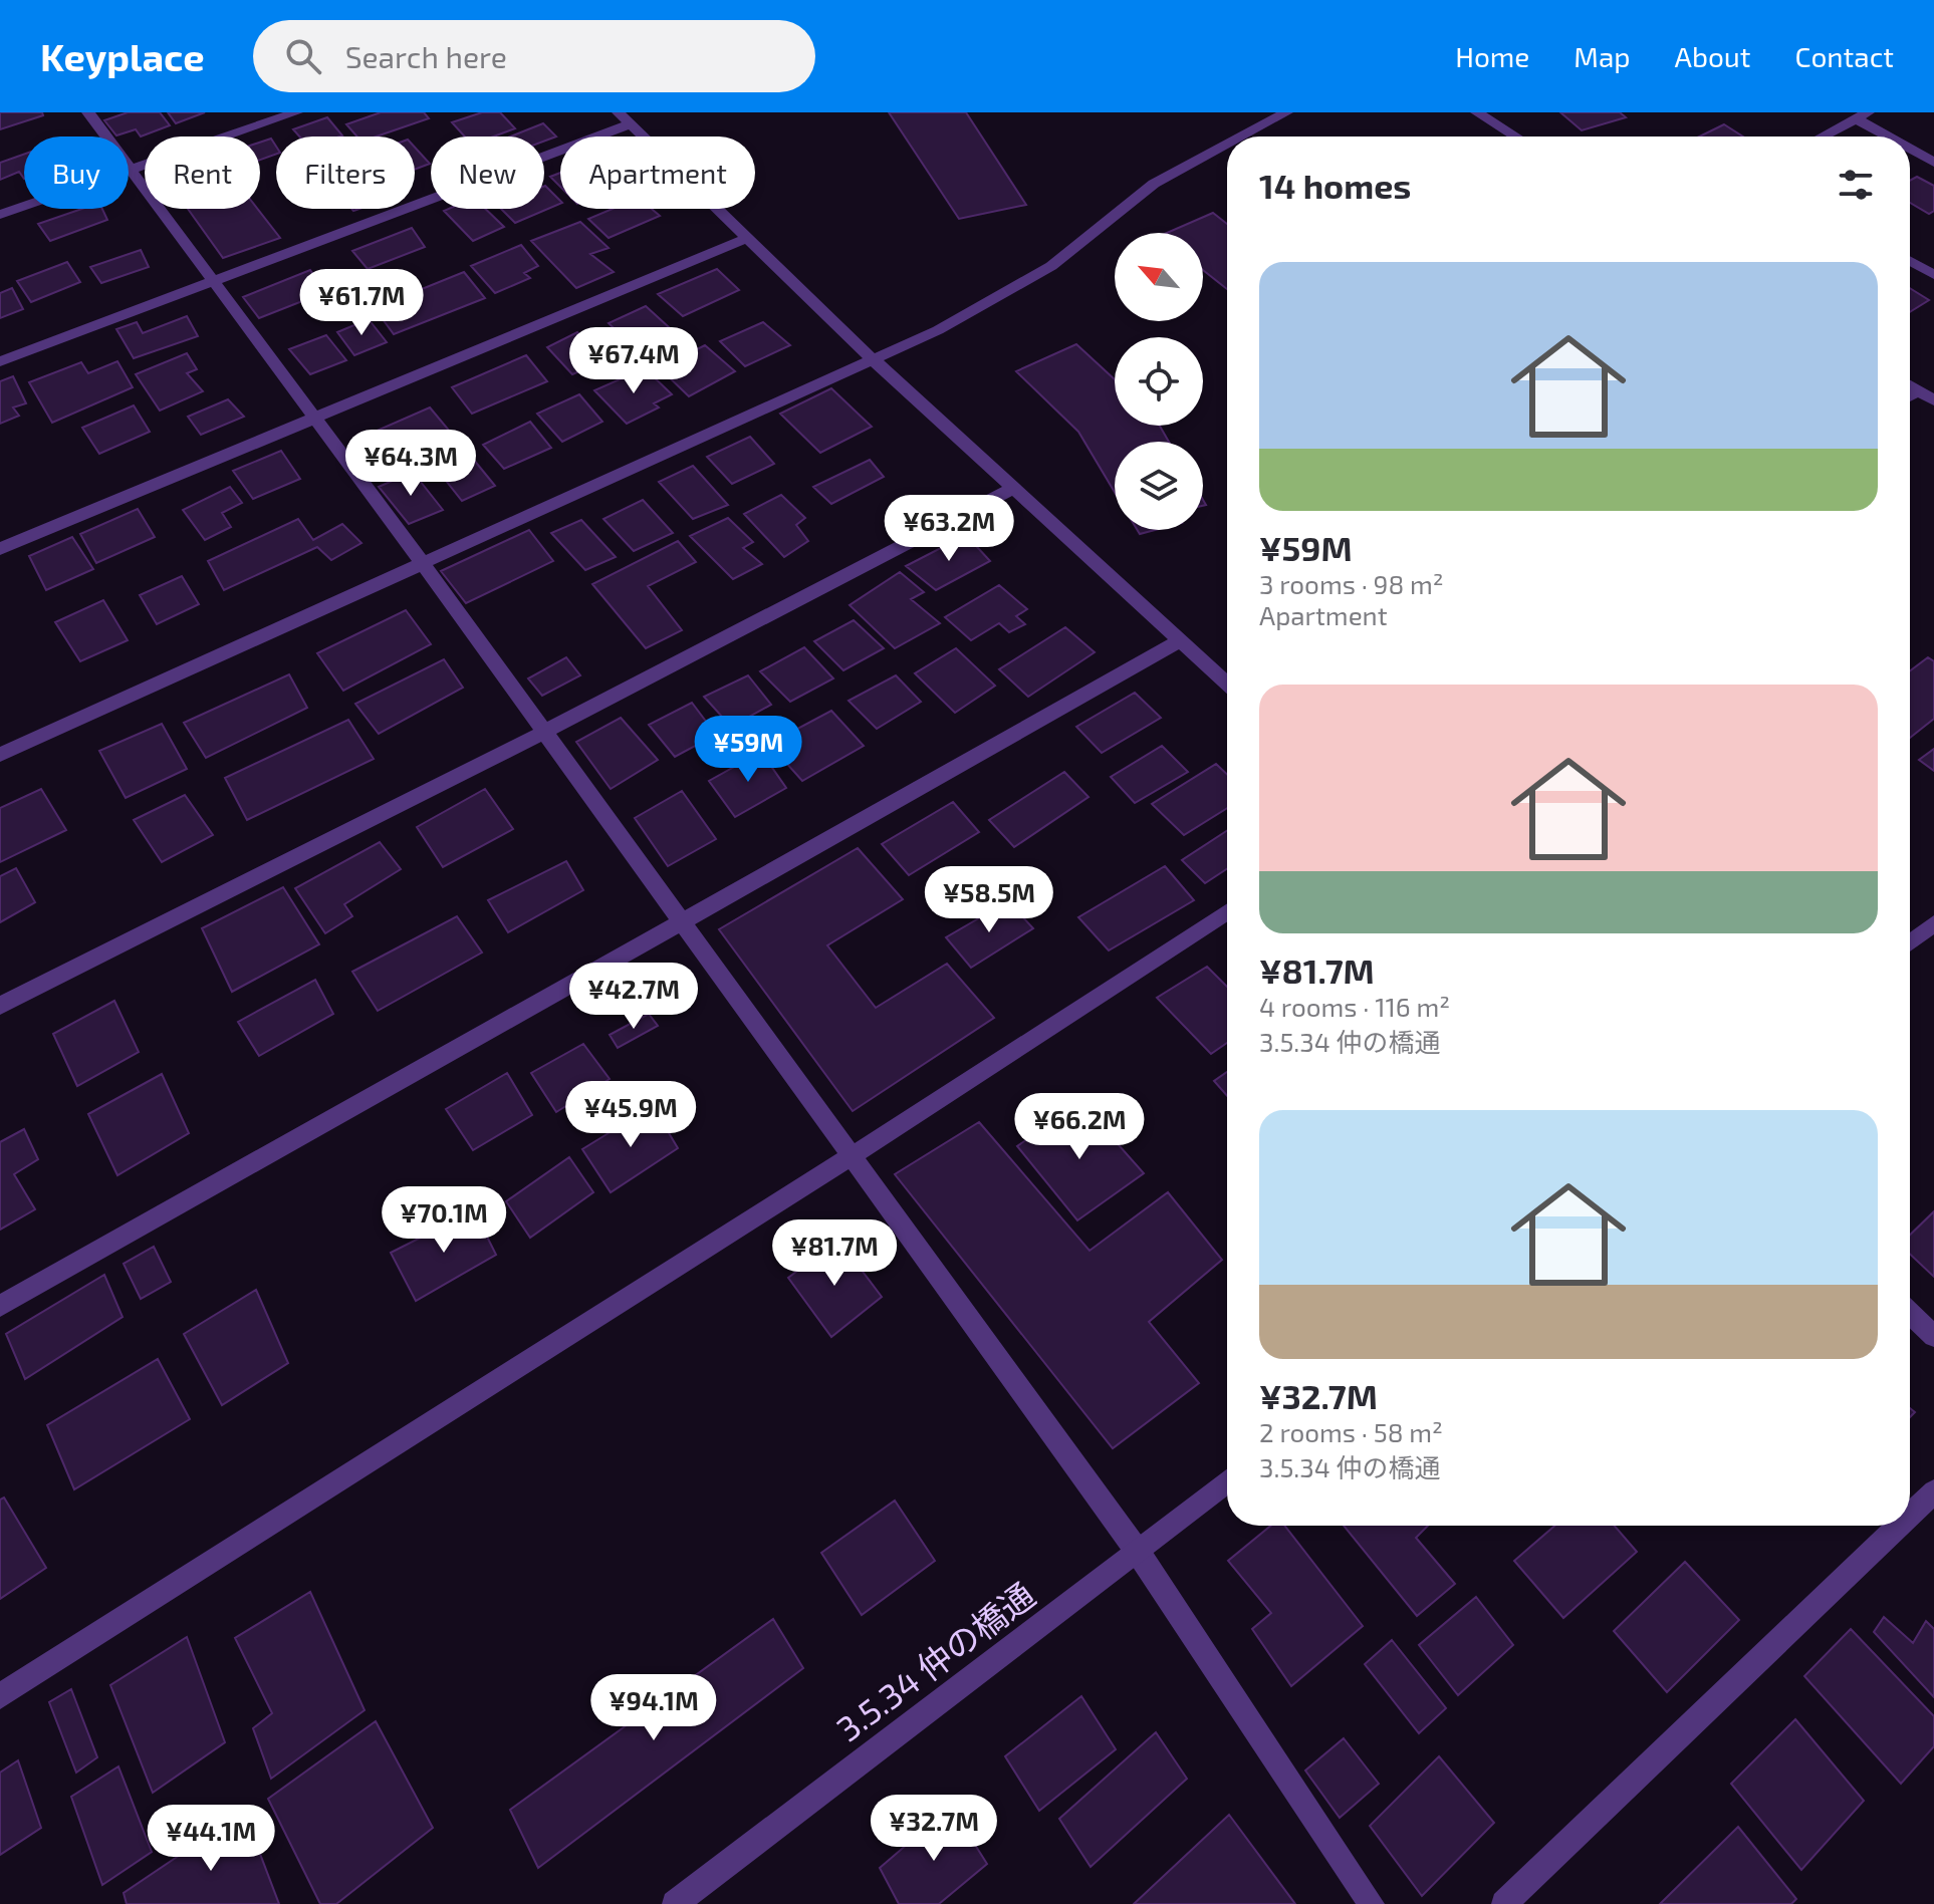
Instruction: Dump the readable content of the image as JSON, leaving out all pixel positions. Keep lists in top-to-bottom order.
{
  "streets": {
    "street": ["3.5.34 仲の橋通"]
  },
  "north": "top left",
  "page": {
    "header": "Keyplace",
    "search": "Search here",
    "nav": [
      "Home",
      "Map",
      "About",
      "Contact"
    ],
    "chip": [
      "Buy",
      "Rent",
      "Filters",
      "New",
      "Apartment"
    ],
    "heading": "14 homes",
    "list": [
      {
        "name": "¥59M",
        "note": "3 rooms · 98 m² · Apartment"
      },
      {
        "name": "¥81.7M",
        "note": "4 rooms · 116 m² · 3.5.34 仲の橋通"
      },
      {
        "name": "¥32.7M",
        "note": "2 rooms · 58 m² · 3.5.34 仲の橋通"
      }
    ],
    "price": [
      "¥61.7M",
      "¥67.4M",
      "¥64.3M",
      "¥63.2M",
      "¥59M",
      "¥58.5M",
      "¥42.7M",
      "¥45.9M",
      "¥66.2M",
      "¥70.1M",
      "¥81.7M",
      "¥94.1M",
      "¥32.7M",
      "¥44.1M"
    ]
  }
}
